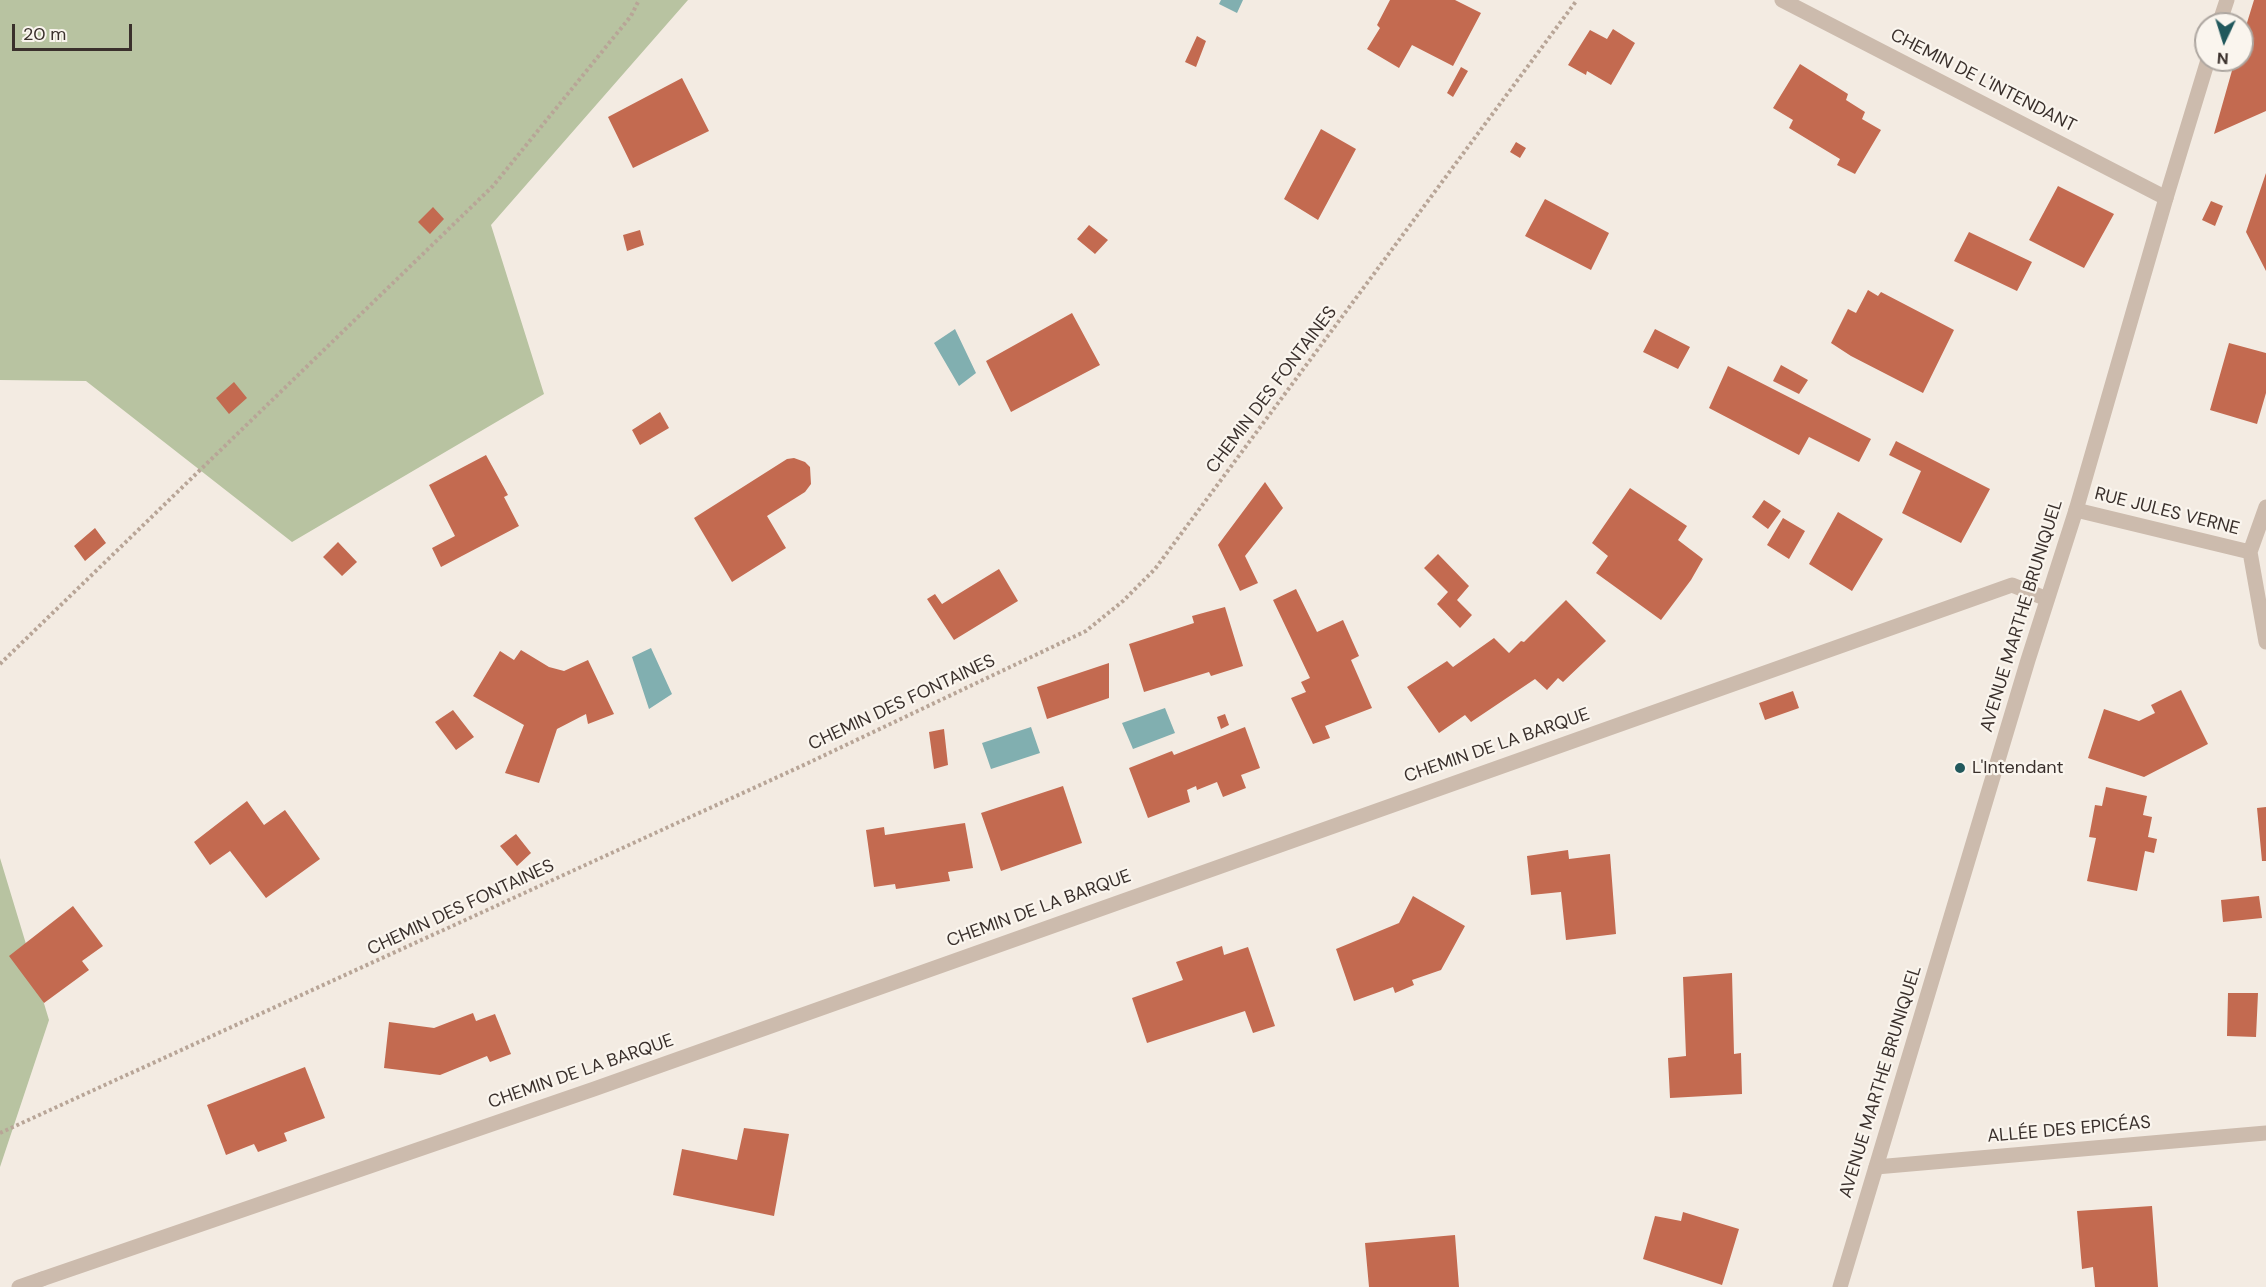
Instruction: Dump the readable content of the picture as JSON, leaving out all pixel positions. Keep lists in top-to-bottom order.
{
  "streets": {
    "street": [
      "CHEMIN DE L'INTENDANT",
      "RUE JULES VERNE",
      "AVENUE MARTHE BRUNIQUEL",
      "CHEMIN DE LA BARQUE",
      "ALLÉE DES EPICÉAS"
    ],
    "path": ["CHEMIN DES FONTAINES"]
  },
  "crossings": [
    ["CHEMIN DE L'INTENDANT", "AVENUE MARTHE BRUNIQUEL"],
    ["RUE JULES VERNE", "AVENUE MARTHE BRUNIQUEL"],
    ["AVENUE MARTHE BRUNIQUEL", "CHEMIN DE LA BARQUE"],
    ["AVENUE MARTHE BRUNIQUEL", "ALLÉE DES EPICÉAS"]
  ],
  "places": ["L'Intendant"],
  "scale_bar": "20 m",
  "north": "bottom"
}
